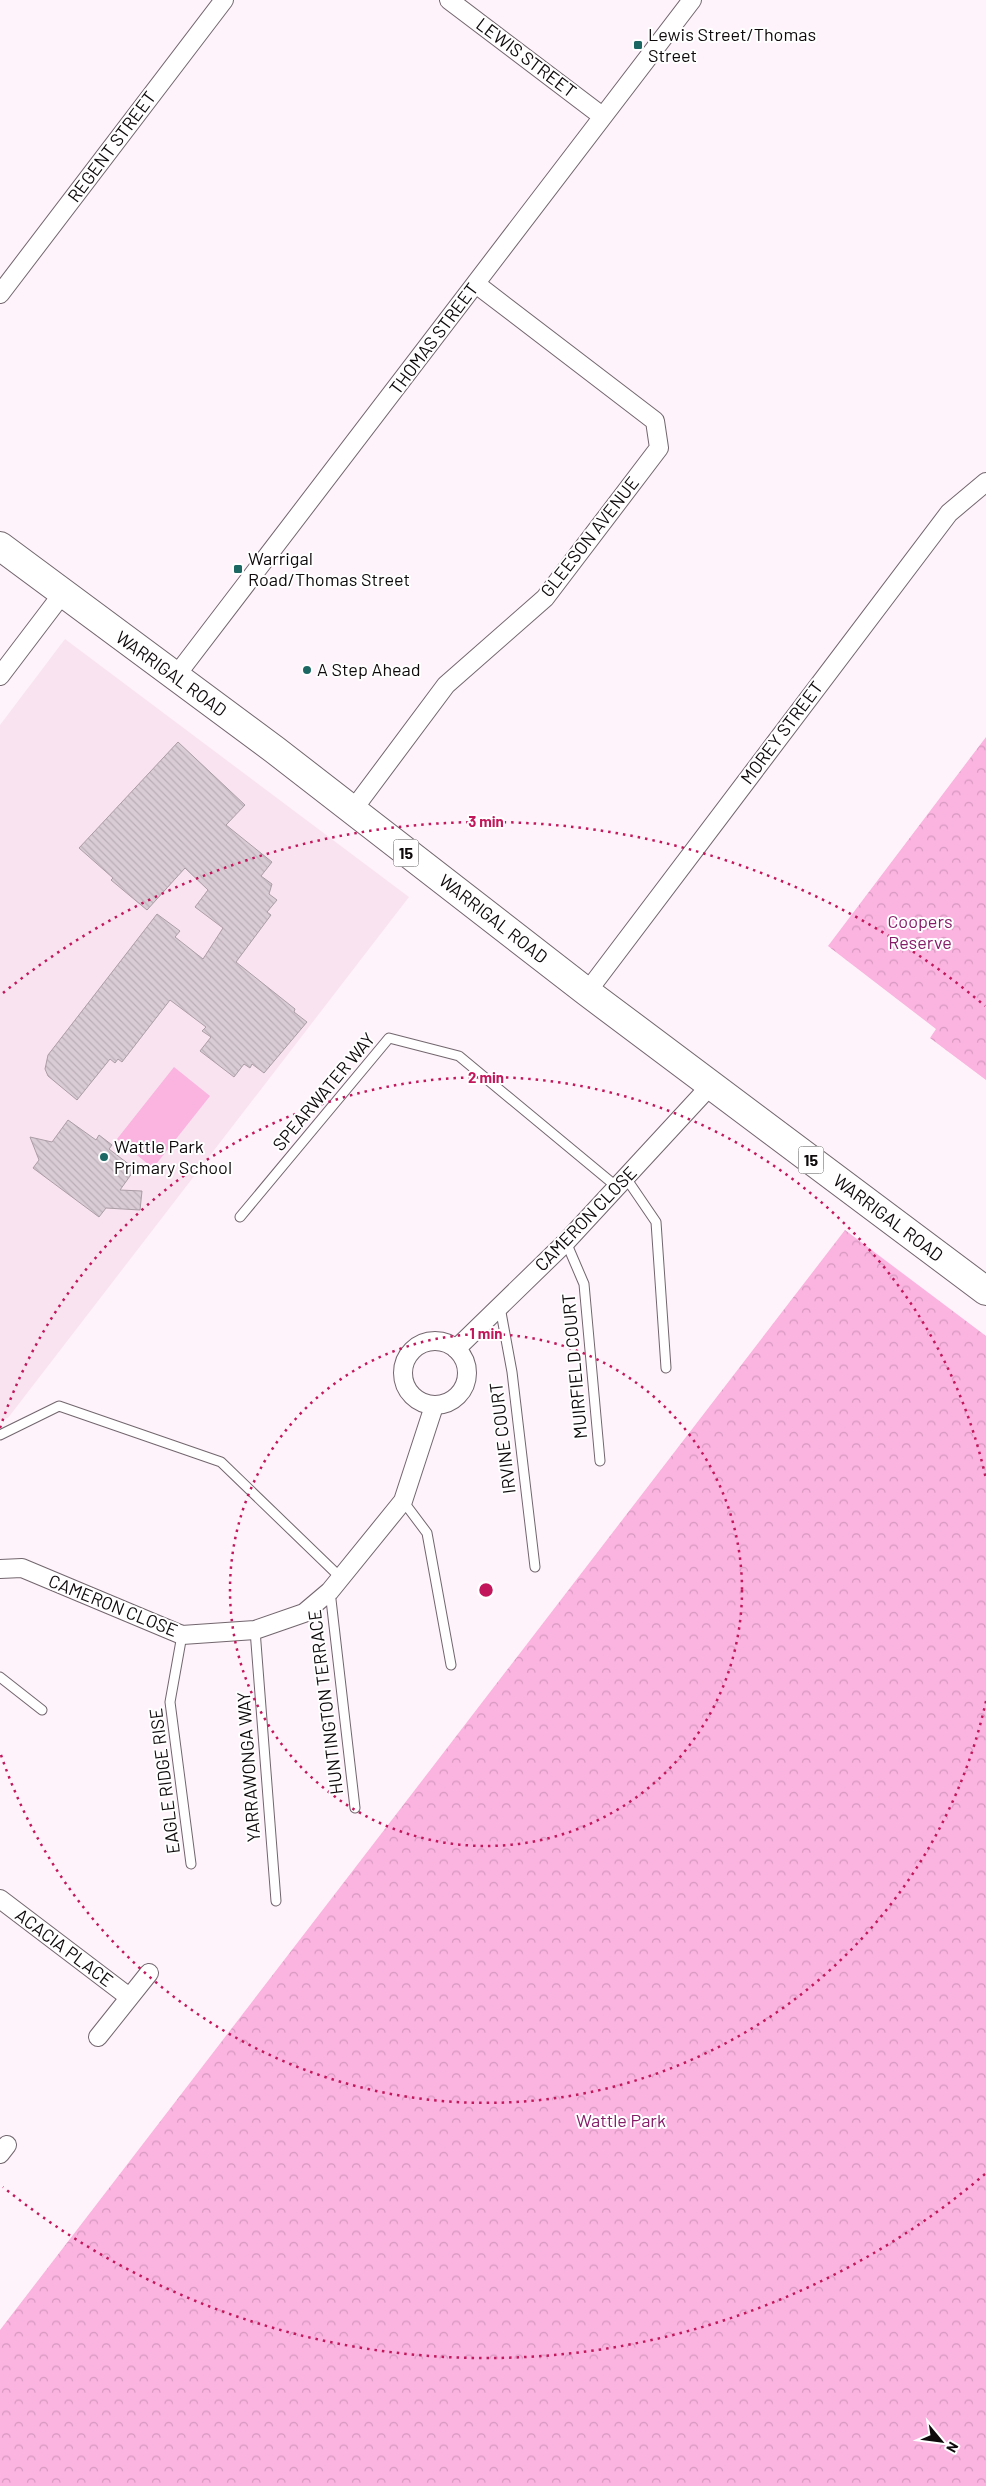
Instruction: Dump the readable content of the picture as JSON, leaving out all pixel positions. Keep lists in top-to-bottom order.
{
  "streets": {
    "main road": ["WARRIGAL ROAD", "15"],
    "street": [
      "LEWIS STREET",
      "REGENT STREET",
      "THOMAS STREET",
      "GLEESON AVENUE",
      "MOREY STREET",
      "CAMERON CLOSE",
      "ACACIA PLACE"
    ],
    "lane": [
      "SPEARWATER WAY",
      "MUIRFIELD COURT",
      "IRVINE COURT",
      "HUNTINGTON TERRACE",
      "YARRAWONGA WAY",
      "EAGLE RIDGE RISE"
    ]
  },
  "crossings": [
    ["LEWIS STREET", "THOMAS STREET"],
    ["THOMAS STREET", "GLEESON AVENUE"],
    ["THOMAS STREET", "WARRIGAL ROAD"],
    ["GLEESON AVENUE", "WARRIGAL ROAD"],
    ["WARRIGAL ROAD", "MOREY STREET"],
    ["WARRIGAL ROAD", "CAMERON CLOSE"],
    ["SPEARWATER WAY", "CAMERON CLOSE"],
    ["CAMERON CLOSE", "MUIRFIELD COURT"],
    ["CAMERON CLOSE", "IRVINE COURT"],
    ["CAMERON CLOSE", "HUNTINGTON TERRACE"],
    ["CAMERON CLOSE", "YARRAWONGA WAY"],
    ["CAMERON CLOSE", "EAGLE RIDGE RISE"]
  ],
  "parks": ["Coopers Reserve", "Wattle Park"],
  "places": {
    "transit": ["Lewis Street/Thomas Street", "Warrigal Road/Thomas Street"],
    "other": ["A Step Ahead", "Wattle Park Primary School"]
  },
  "north": "bottom right",
  "rings": ["3 min", "2 min", "1 min"]
}
